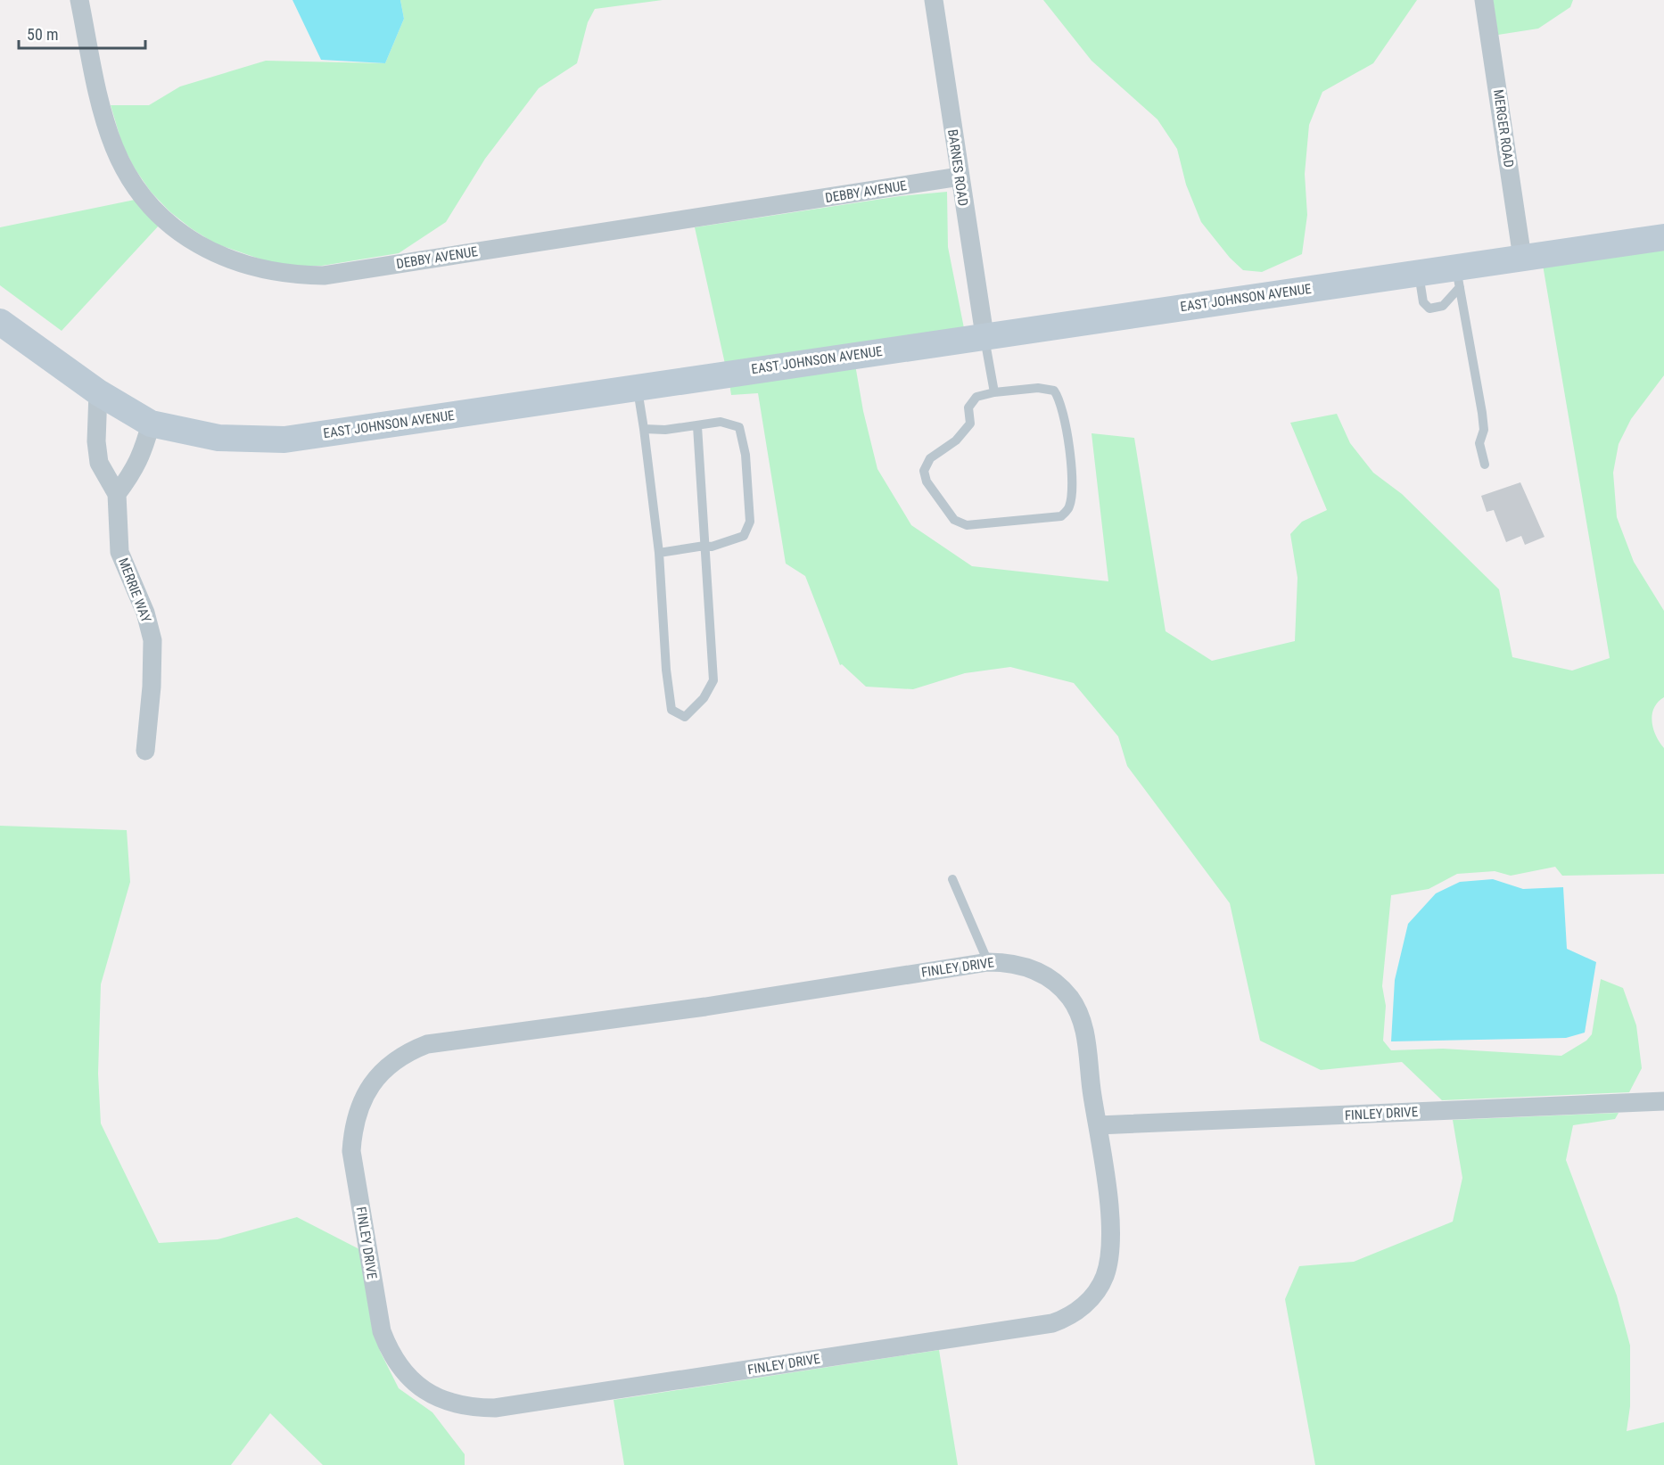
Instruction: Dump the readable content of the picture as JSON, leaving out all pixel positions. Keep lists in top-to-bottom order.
{
  "streets": {
    "main road": ["EAST JOHNSON AVENUE"],
    "street": [
      "MERGER ROAD",
      "BARNES ROAD",
      "DEBBY AVENUE",
      "MERRIE WAY",
      "FINLEY DRIVE"
    ]
  },
  "crossings": [
    ["MERGER ROAD", "EAST JOHNSON AVENUE"],
    ["BARNES ROAD", "DEBBY AVENUE"],
    ["BARNES ROAD", "EAST JOHNSON AVENUE"],
    ["EAST JOHNSON AVENUE", "MERRIE WAY"]
  ],
  "scale_bar": "50 m"
}
